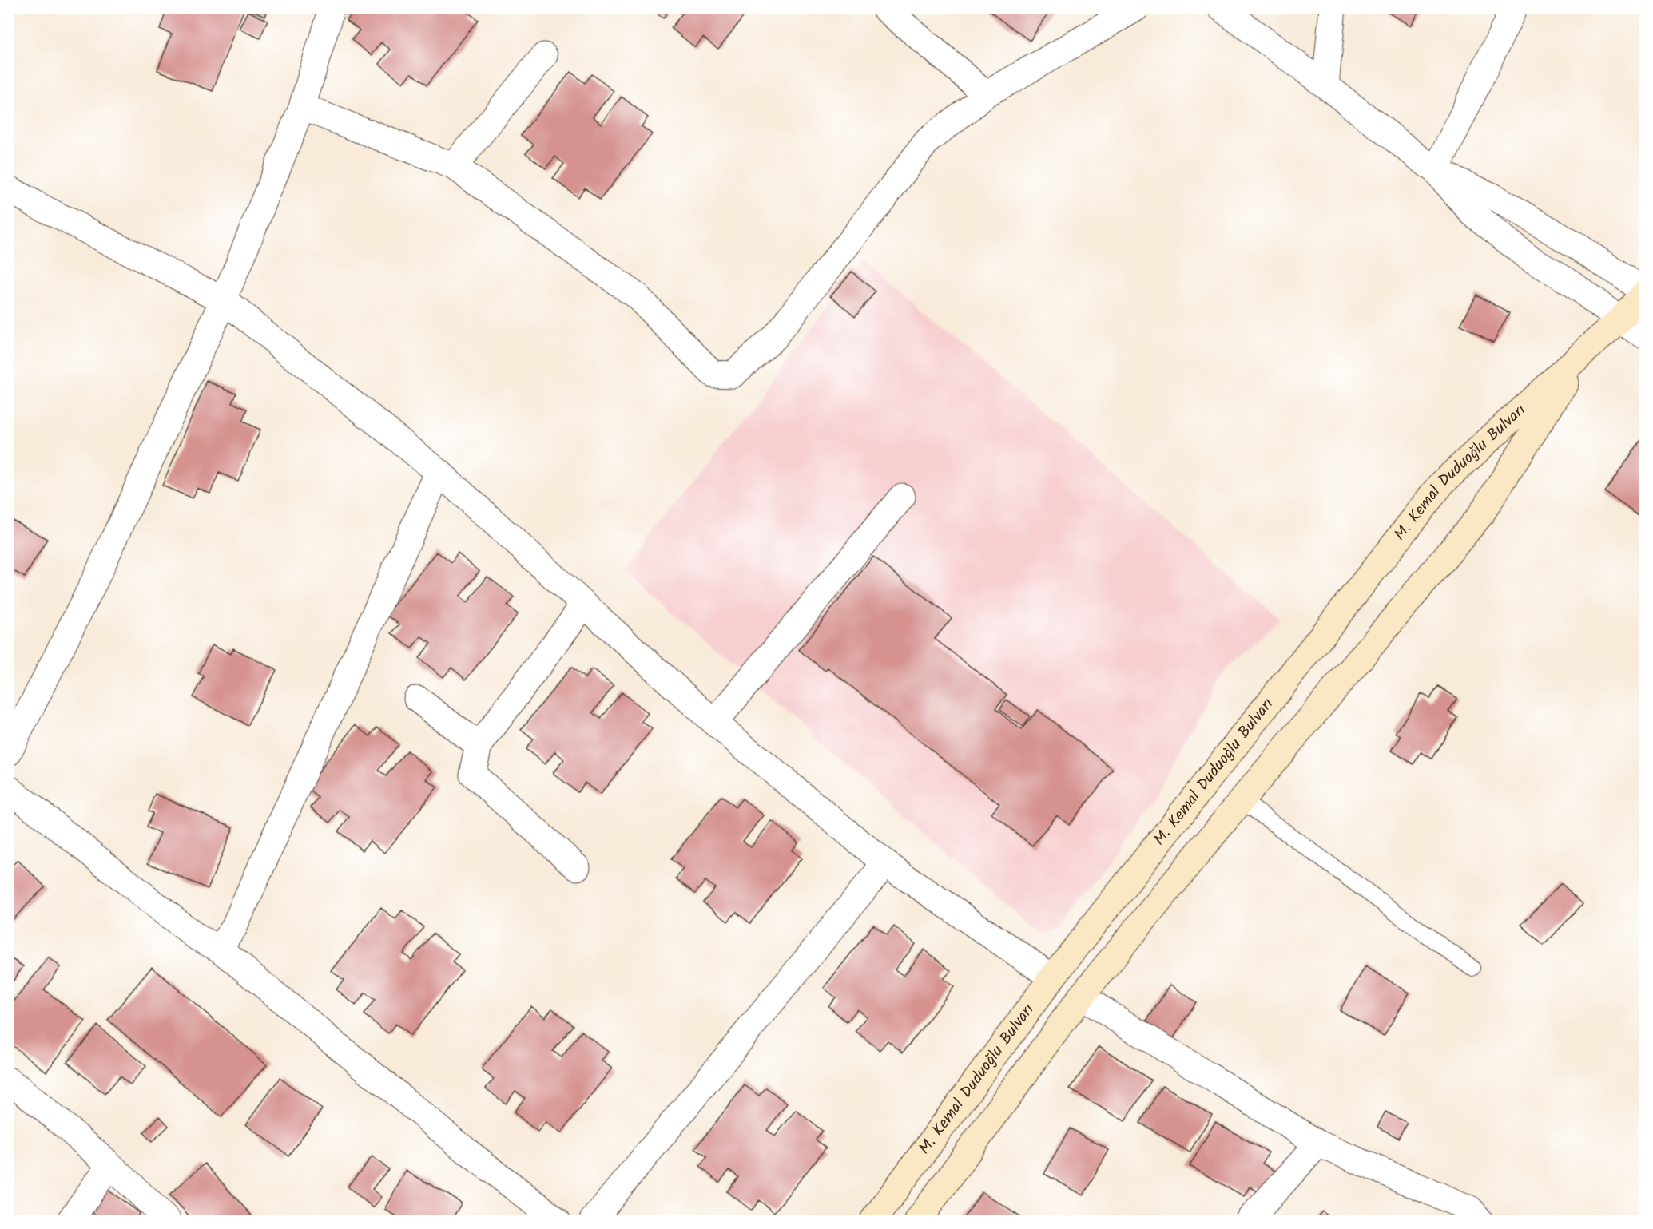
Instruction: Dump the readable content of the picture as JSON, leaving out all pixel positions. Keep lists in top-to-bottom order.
{
  "streets": {
    "street": ["M. Kemal Duduoğlu Bulvarı"]
  }
}
